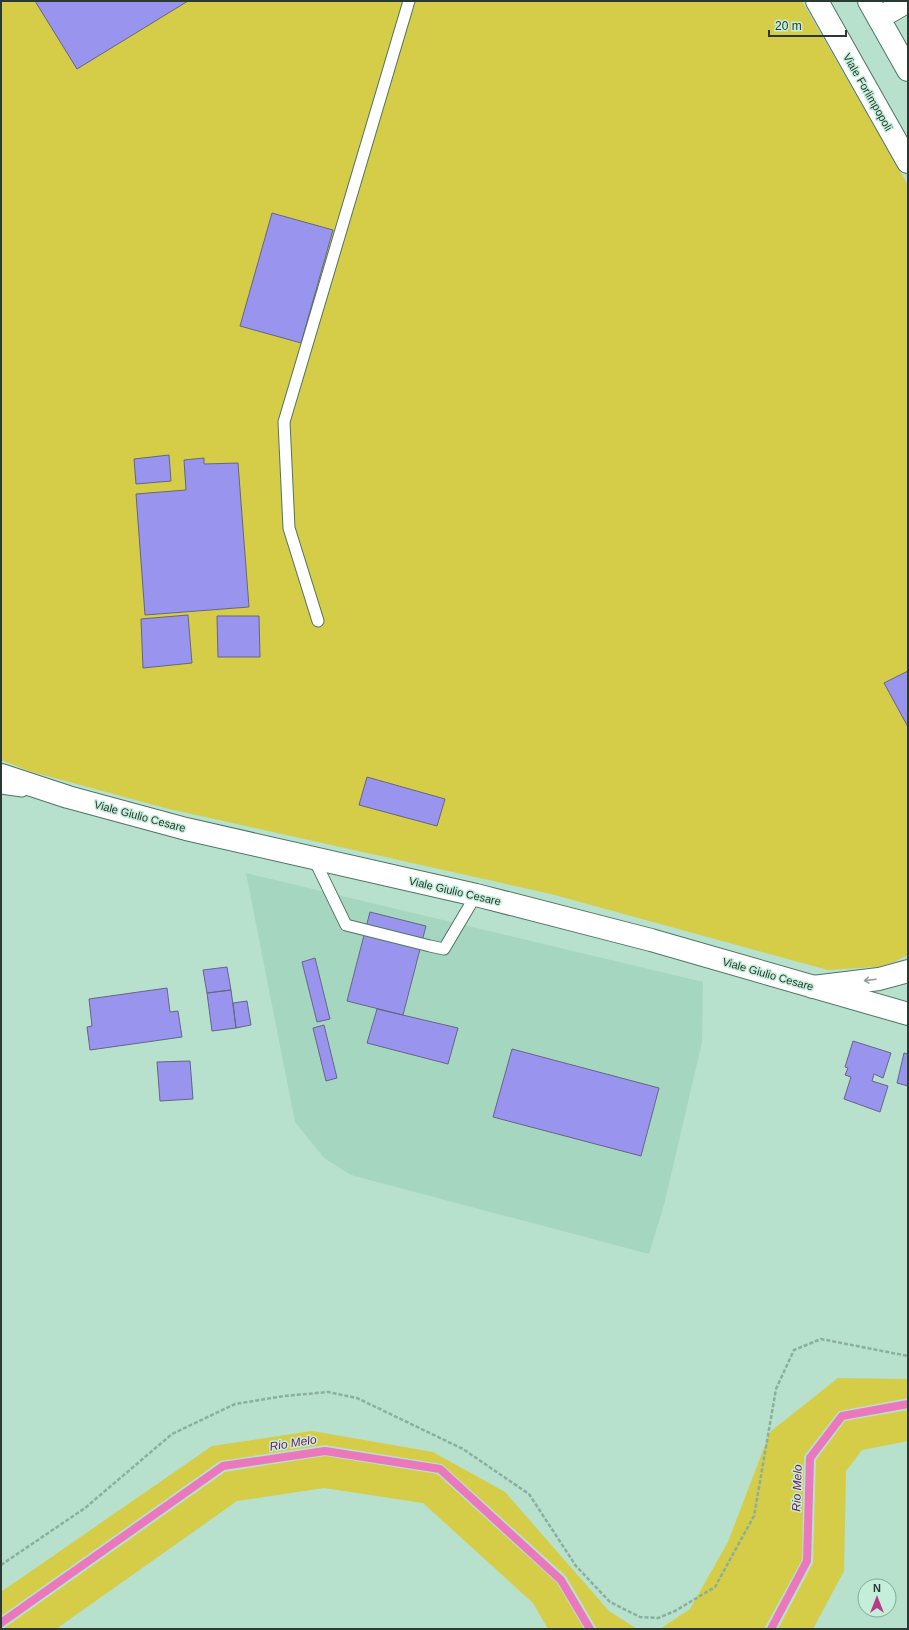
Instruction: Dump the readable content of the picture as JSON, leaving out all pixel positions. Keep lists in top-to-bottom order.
{
  "streets": {
    "main road": ["Viale Forlimpopoli", "Viale Giulio Cesare"]
  },
  "water": ["Rio Melo"],
  "scale_bar": "20 m",
  "north": "top"
}
